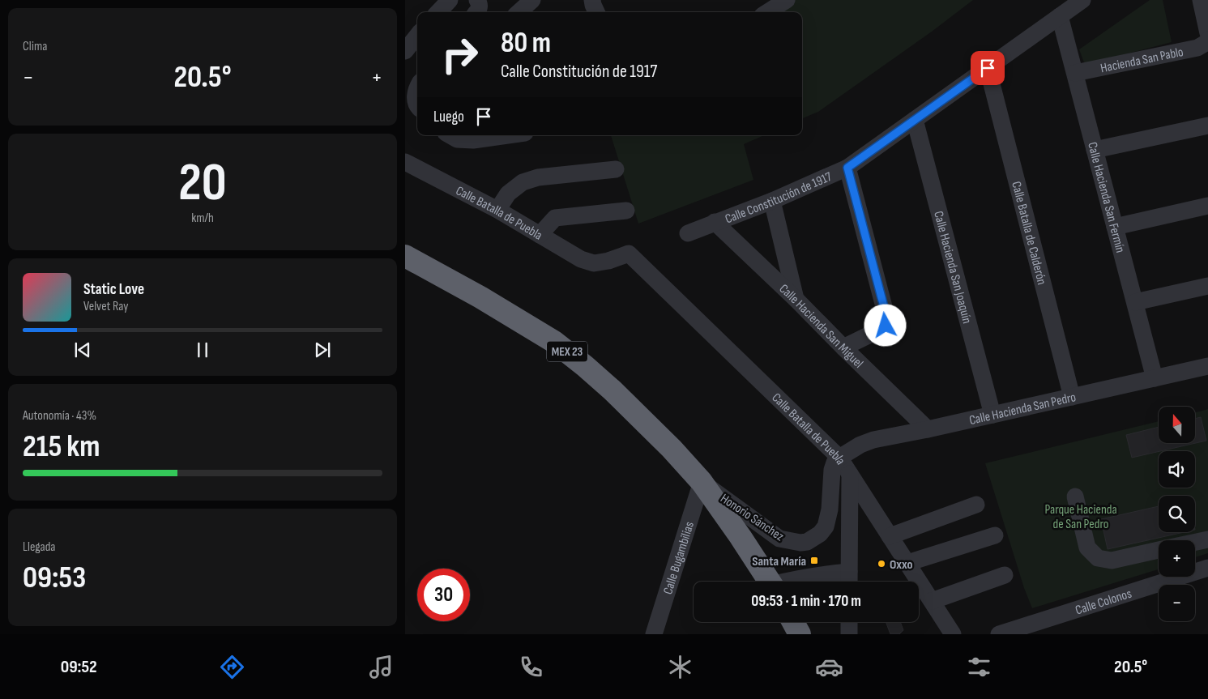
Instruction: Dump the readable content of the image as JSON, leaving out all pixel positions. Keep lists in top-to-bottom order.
{
  "streets": {
    "highway": ["MEX 23"],
    "street": [
      "Hacienda San Pablo",
      "Calle Constitución de 1917",
      "Calle Hacienda San Fermín",
      "Calle Batalla de Puebla",
      "Calle Batalla de Calderón",
      "Calle Hacienda San Joaquín",
      "Calle Hacienda San Miguel",
      "Calle Hacienda San Pedro",
      "Honorio Sánchez",
      "Calle Bugambilias",
      "Calle Colonos"
    ]
  },
  "crossings": [
    ["Hacienda San Pablo", "Calle Hacienda San Fermín"],
    ["Calle Constitución de 1917", "Calle Hacienda San Fermín"],
    ["Calle Constitución de 1917", "Calle Batalla de Calderón"],
    ["Calle Constitución de 1917", "Calle Hacienda San Joaquín"],
    ["Calle Constitución de 1917", "Calle Hacienda San Miguel"],
    ["Calle Hacienda San Fermín", "Calle Hacienda San Pedro"],
    ["Calle Batalla de Puebla", "Calle Hacienda San Pedro"],
    ["Calle Batalla de Puebla", "Honorio Sánchez"],
    ["Calle Batalla de Calderón", "Calle Hacienda San Pedro"],
    ["Calle Hacienda San Joaquín", "Calle Hacienda San Pedro"],
    ["Calle Hacienda San Miguel", "Calle Hacienda San Pedro"],
    ["MEX 23", "Honorio Sánchez"],
    ["MEX 23", "Calle Bugambilias"],
    ["Calle Hacienda San Pedro", "Honorio Sánchez"],
    ["Honorio Sánchez", "Calle Bugambilias"]
  ],
  "parks": ["Parque Hacienda de San Pedro"],
  "places": {
    "transit": ["Santa María"],
    "other": ["Oxxo"]
  },
  "north": "top",
  "page": {
    "tile": [
      "Clima",
      ["20", "km/h"],
      ["Autonomía · 43%", "215 km"],
      ["Llegada", "09:53"]
    ],
    "turn": ["80 m", "Calle Constitución de 1917"],
    "heat": ["−", "20.5°", "+"],
    "then": "Luego",
    "song": ["Static Love", "Velvet Ray"],
    "map_buttons": ["+", "−"],
    "limit": "30",
    "trip": "09:53 · 1 min · 170 m",
    "tabs": ["09:52", "20.5°"]
  }
}
